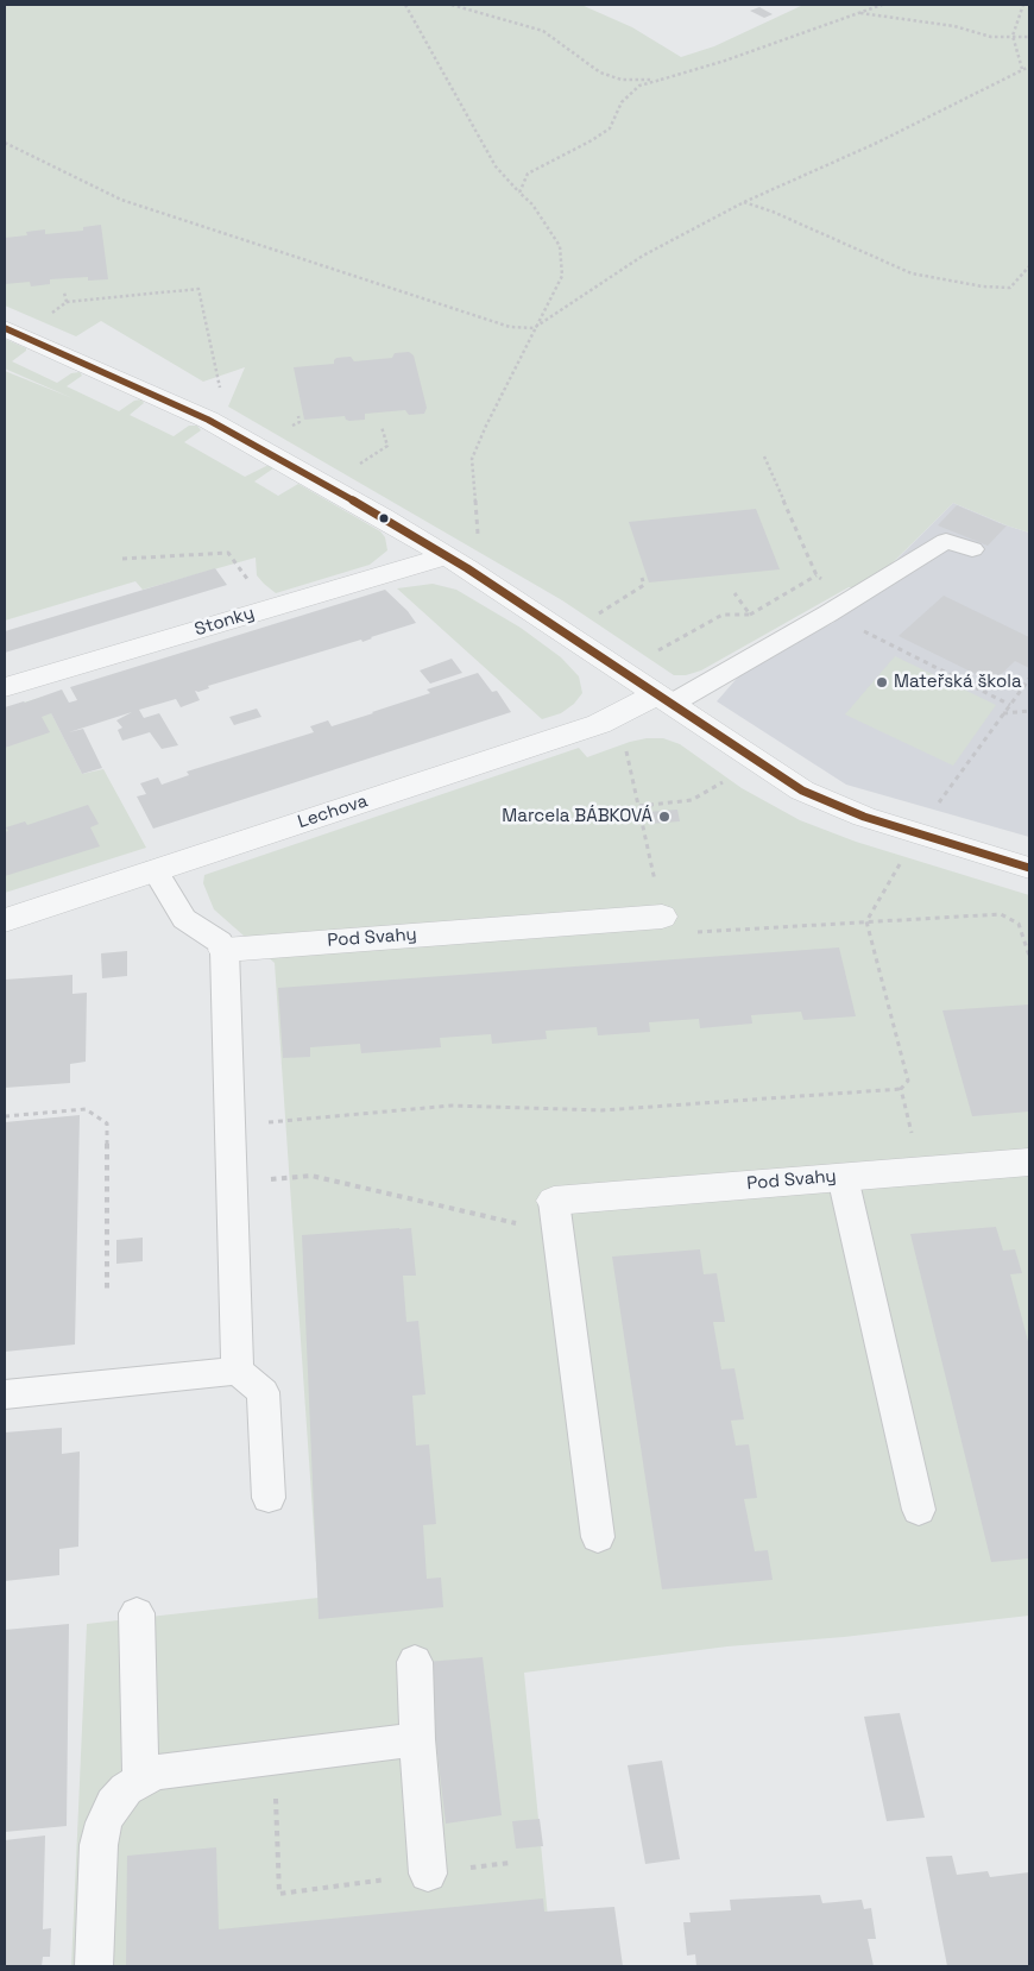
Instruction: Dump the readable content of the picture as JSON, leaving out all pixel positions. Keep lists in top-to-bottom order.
{
  "streets": {
    "street": ["Stonky", "Lechova", "Pod Svahy"]
  },
  "places": ["Mateřská škola", "Marcela BÁBKOVÁ"]
}
